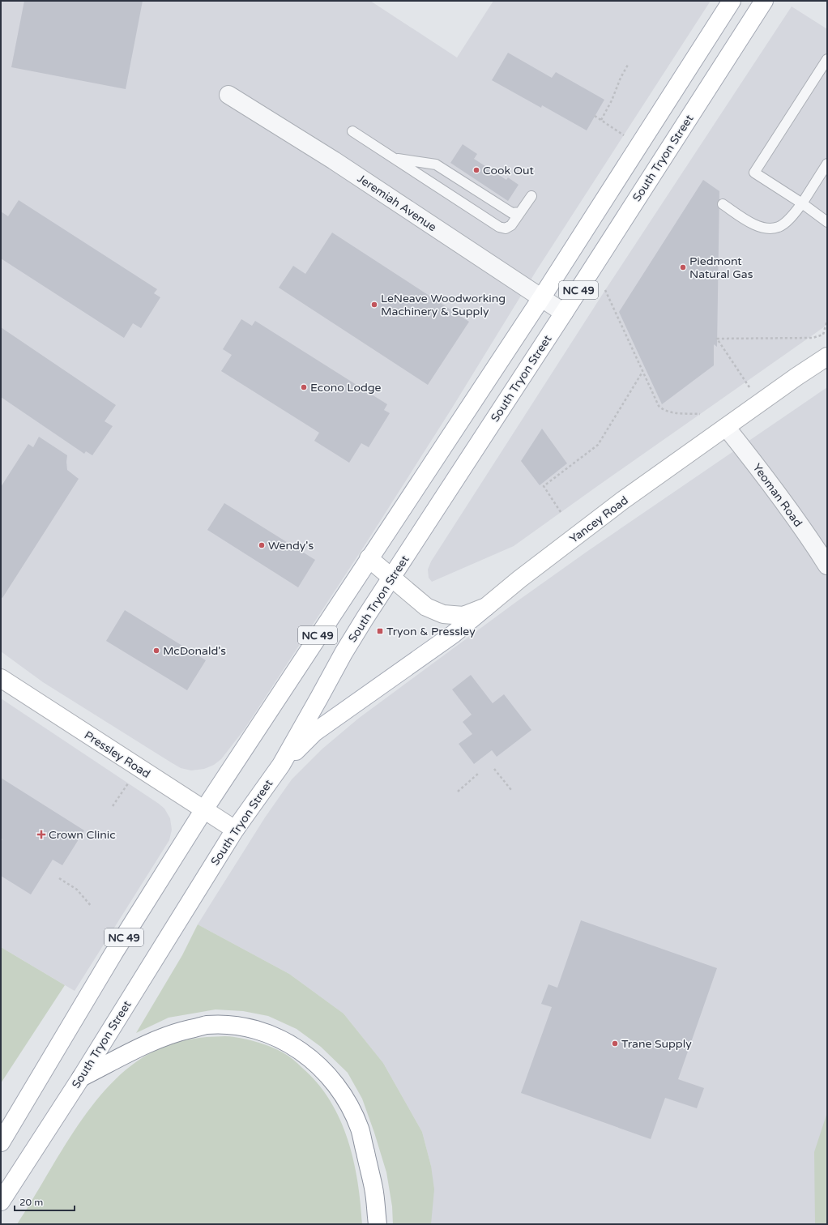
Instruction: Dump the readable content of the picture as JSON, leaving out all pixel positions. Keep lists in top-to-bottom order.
{
  "streets": {
    "main road": [
      "South Tryon Street",
      "NC 49",
      "Yancey Road",
      "Pressley Road"
    ],
    "street": ["Jeremiah Avenue", "Yeoman Road"]
  },
  "crossings": [
    ["South Tryon Street", "Jeremiah Avenue"],
    ["South Tryon Street", "Yancey Road"],
    ["South Tryon Street", "Pressley Road"],
    ["Jeremiah Avenue", "NC 49"],
    ["NC 49", "Yancey Road"],
    ["NC 49", "Pressley Road"],
    ["Yeoman Road", "Yancey Road"]
  ],
  "places": {
    "other": [
      "Cook Out",
      "Piedmont Natural Gas",
      "LeNeave Woodworking Machinery & Supply",
      "Econo Lodge",
      "Wendy's",
      "McDonald's",
      "Trane Supply"
    ],
    "transit": ["Tryon & Pressley"],
    "health": ["Crown Clinic"]
  },
  "scale_bar": "20 m"
}
